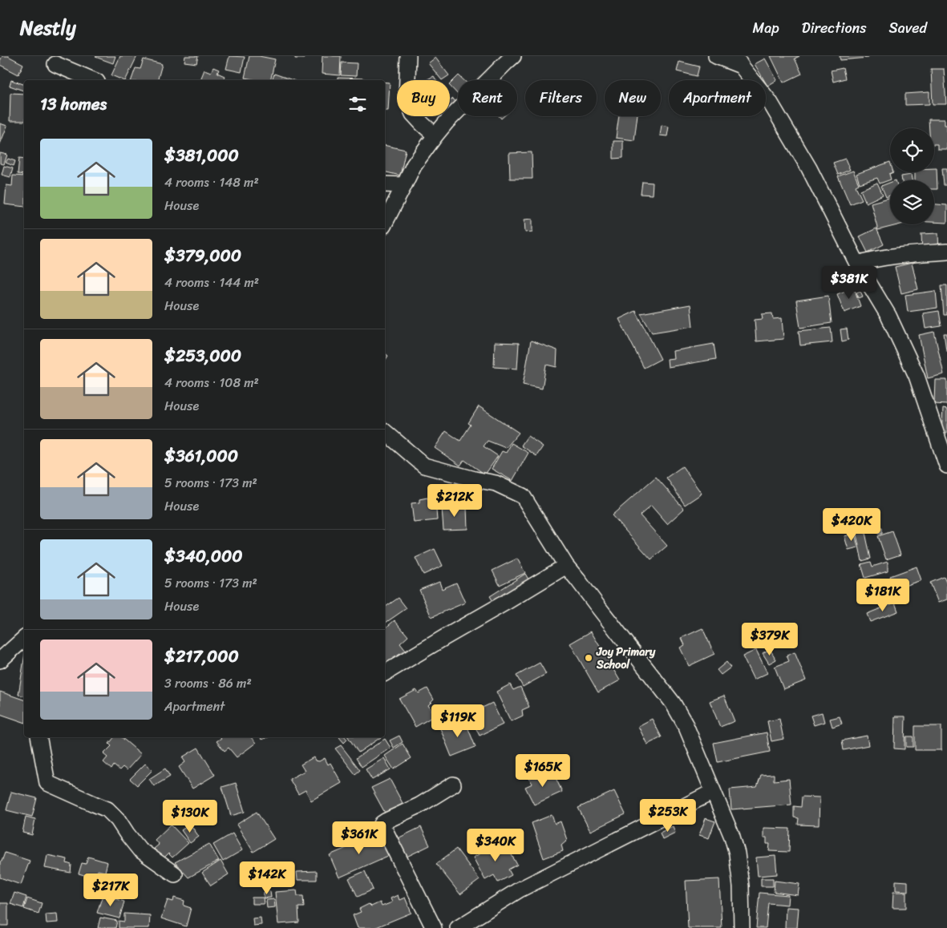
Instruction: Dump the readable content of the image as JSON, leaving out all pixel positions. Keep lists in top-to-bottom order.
{
  "places": ["Joy Primary School"],
  "page": {
    "header": "Nestly",
    "nav": ["Map", "Directions", "Saved"],
    "chip": [
      "Buy",
      "Rent",
      "Filters",
      "New",
      "Apartment"
    ],
    "heading": "13 homes",
    "list": [
      {
        "name": "$381,000",
        "note": "4 rooms · 148 m² · House"
      },
      {
        "name": "$379,000",
        "note": "4 rooms · 144 m² · House"
      },
      {
        "name": "$253,000",
        "note": "4 rooms · 108 m² · House"
      },
      {
        "name": "$361,000",
        "note": "5 rooms · 173 m² · House"
      },
      {
        "name": "$340,000",
        "note": "5 rooms · 173 m² · House"
      },
      {
        "name": "$217,000",
        "note": "3 rooms · 86 m² · Apartment"
      }
    ],
    "price": [
      "$381K",
      "$212K",
      "$420K",
      "$181K",
      "$379K",
      "$119K",
      "$165K",
      "$253K",
      "$130K",
      "$361K",
      "$340K",
      "$142K",
      "$217K"
    ]
  }
}
